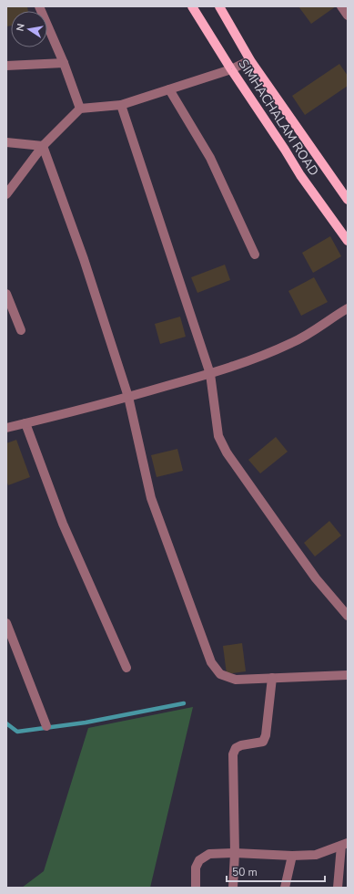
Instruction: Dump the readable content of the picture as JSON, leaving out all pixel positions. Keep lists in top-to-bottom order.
{
  "streets": {
    "main road": ["SIMHACHALAM ROAD"]
  },
  "scale_bar": "50 m",
  "north": "left"
}
